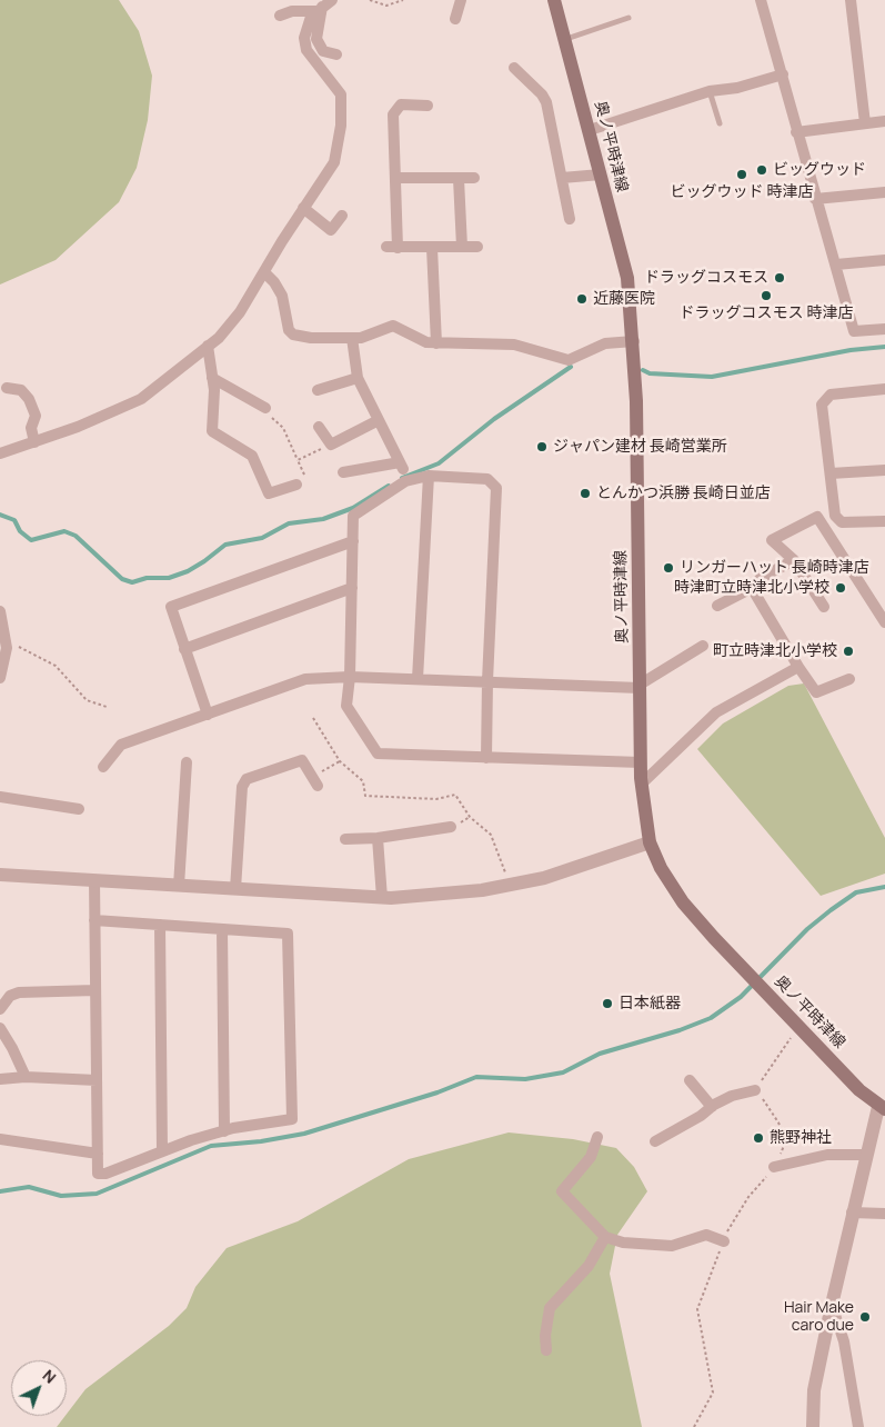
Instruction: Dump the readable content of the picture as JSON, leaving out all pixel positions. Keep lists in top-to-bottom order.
{
  "streets": {
    "main road": ["奥ノ平時津線"]
  },
  "places": [
    "ビッグウッド",
    "ビッグウッド 時津店",
    "ドラッグコスモス",
    "ドラッグコスモス 時津店",
    "近藤医院",
    "ジャパン建材 長崎営業所",
    "とんかつ浜勝 長崎日並店",
    "リンガーハット 長崎時津店",
    "時津町立時津北小学校",
    "町立時津北小学校",
    "日本紙器",
    "熊野神社",
    "Hair Make caro due"
  ],
  "north": "top right"
}
